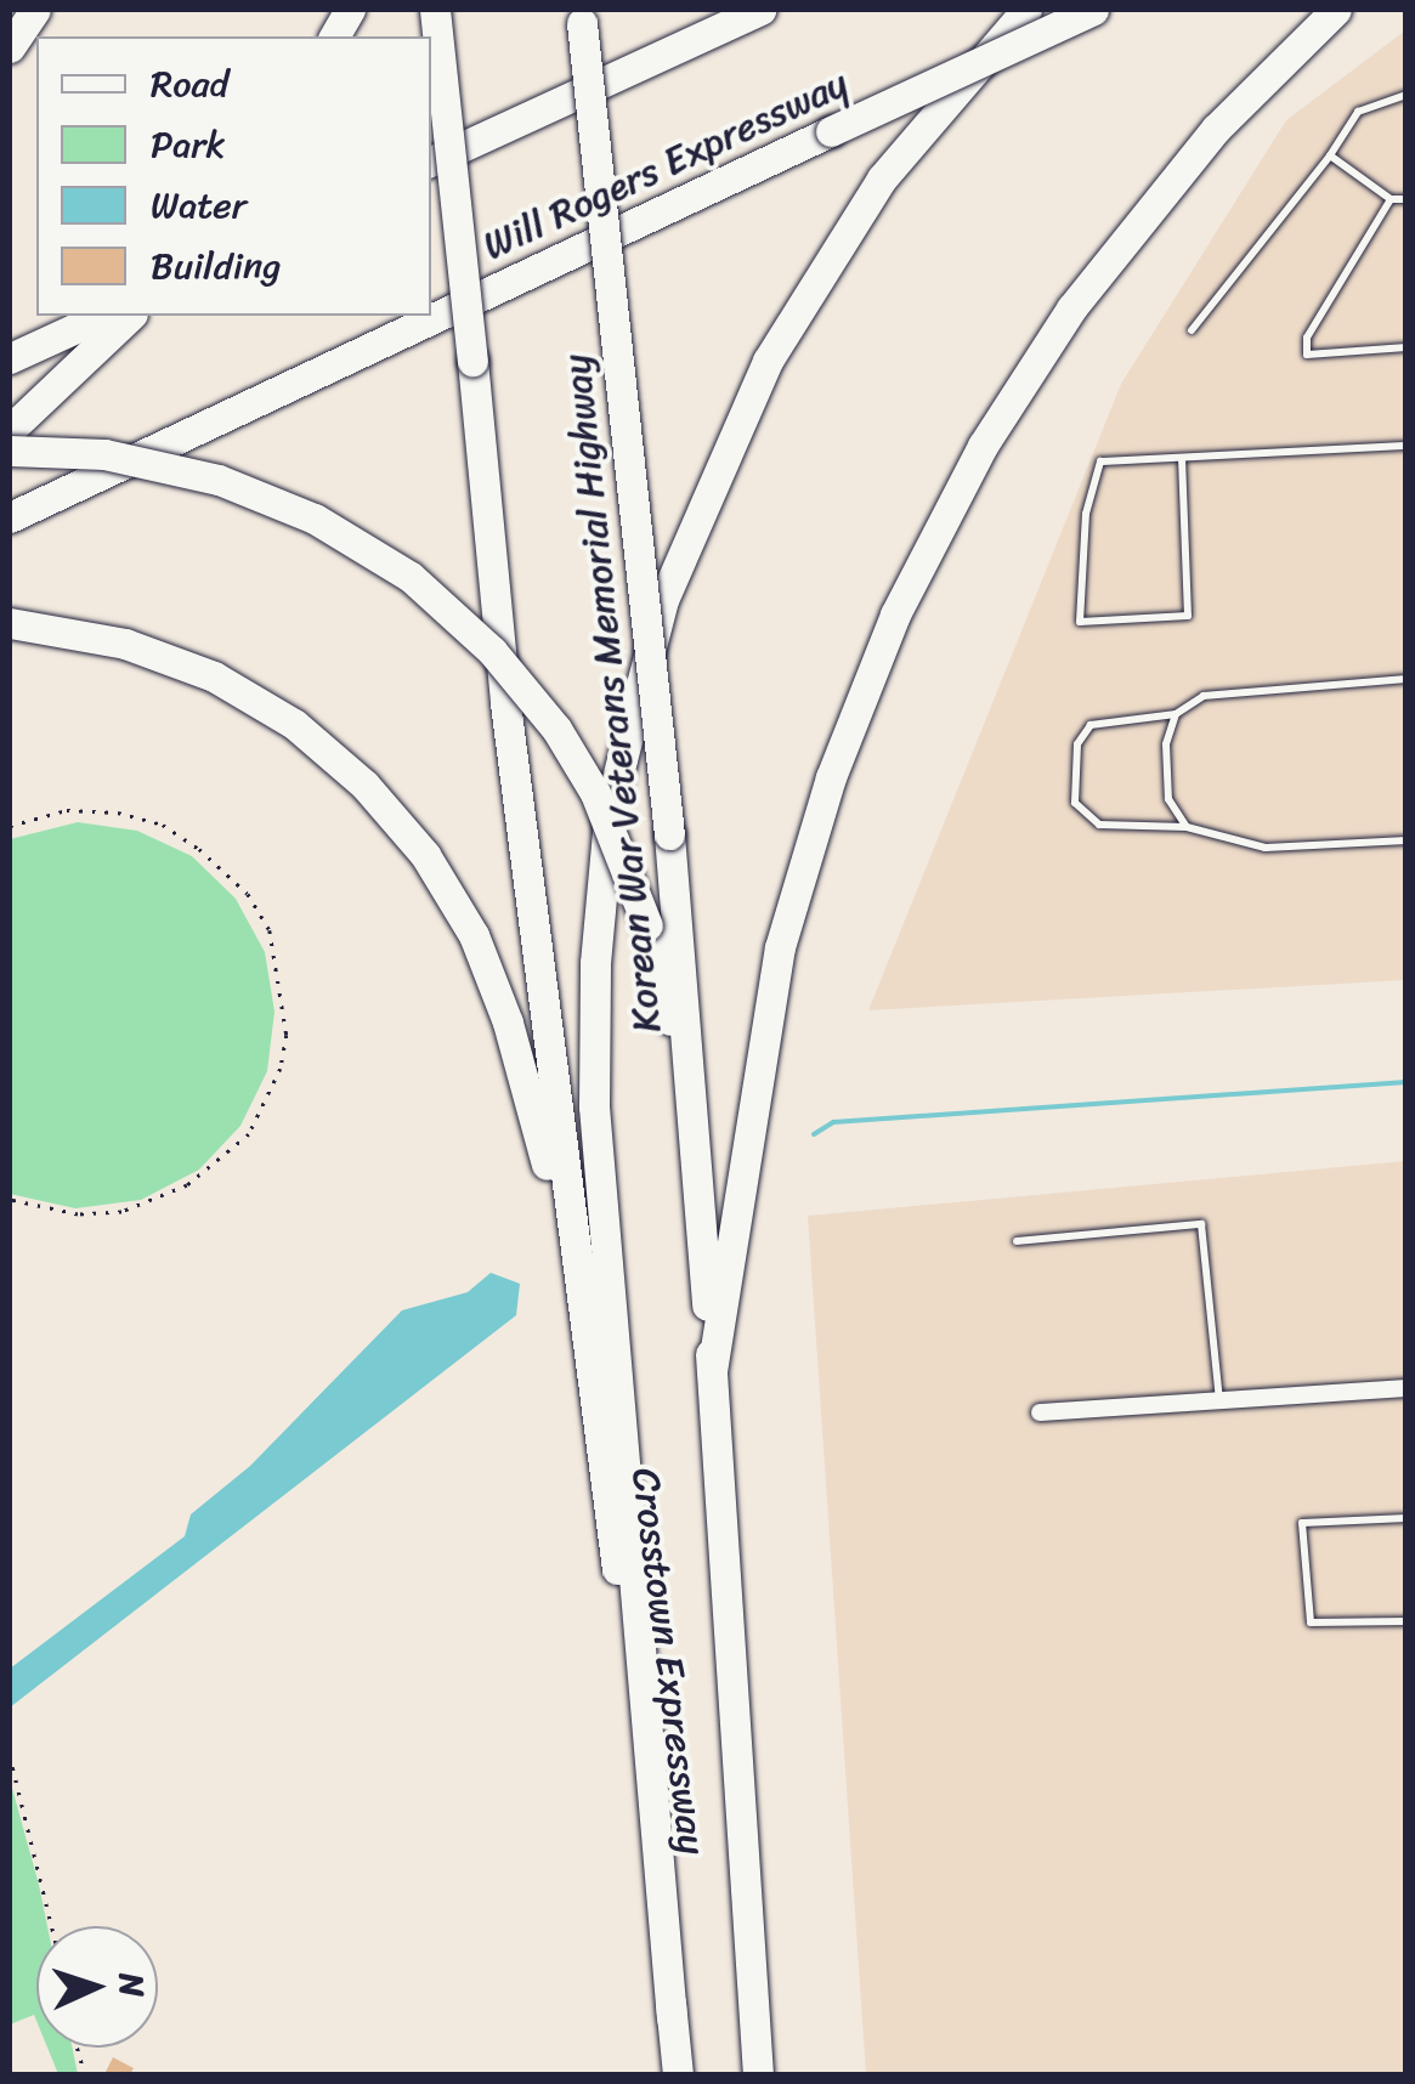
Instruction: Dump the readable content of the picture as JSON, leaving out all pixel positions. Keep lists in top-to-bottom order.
{
  "streets": {
    "highway": ["Will Rogers Expressway", "Korean War Veterans Memorial Highway", "Crosstown Expressway"]
  },
  "crossings": [
    ["Korean War Veterans Memorial Highway", "Crosstown Expressway"]
  ],
  "legend": [
    "Road",
    "Park",
    "Water",
    "Building"
  ],
  "north": "right"
}
